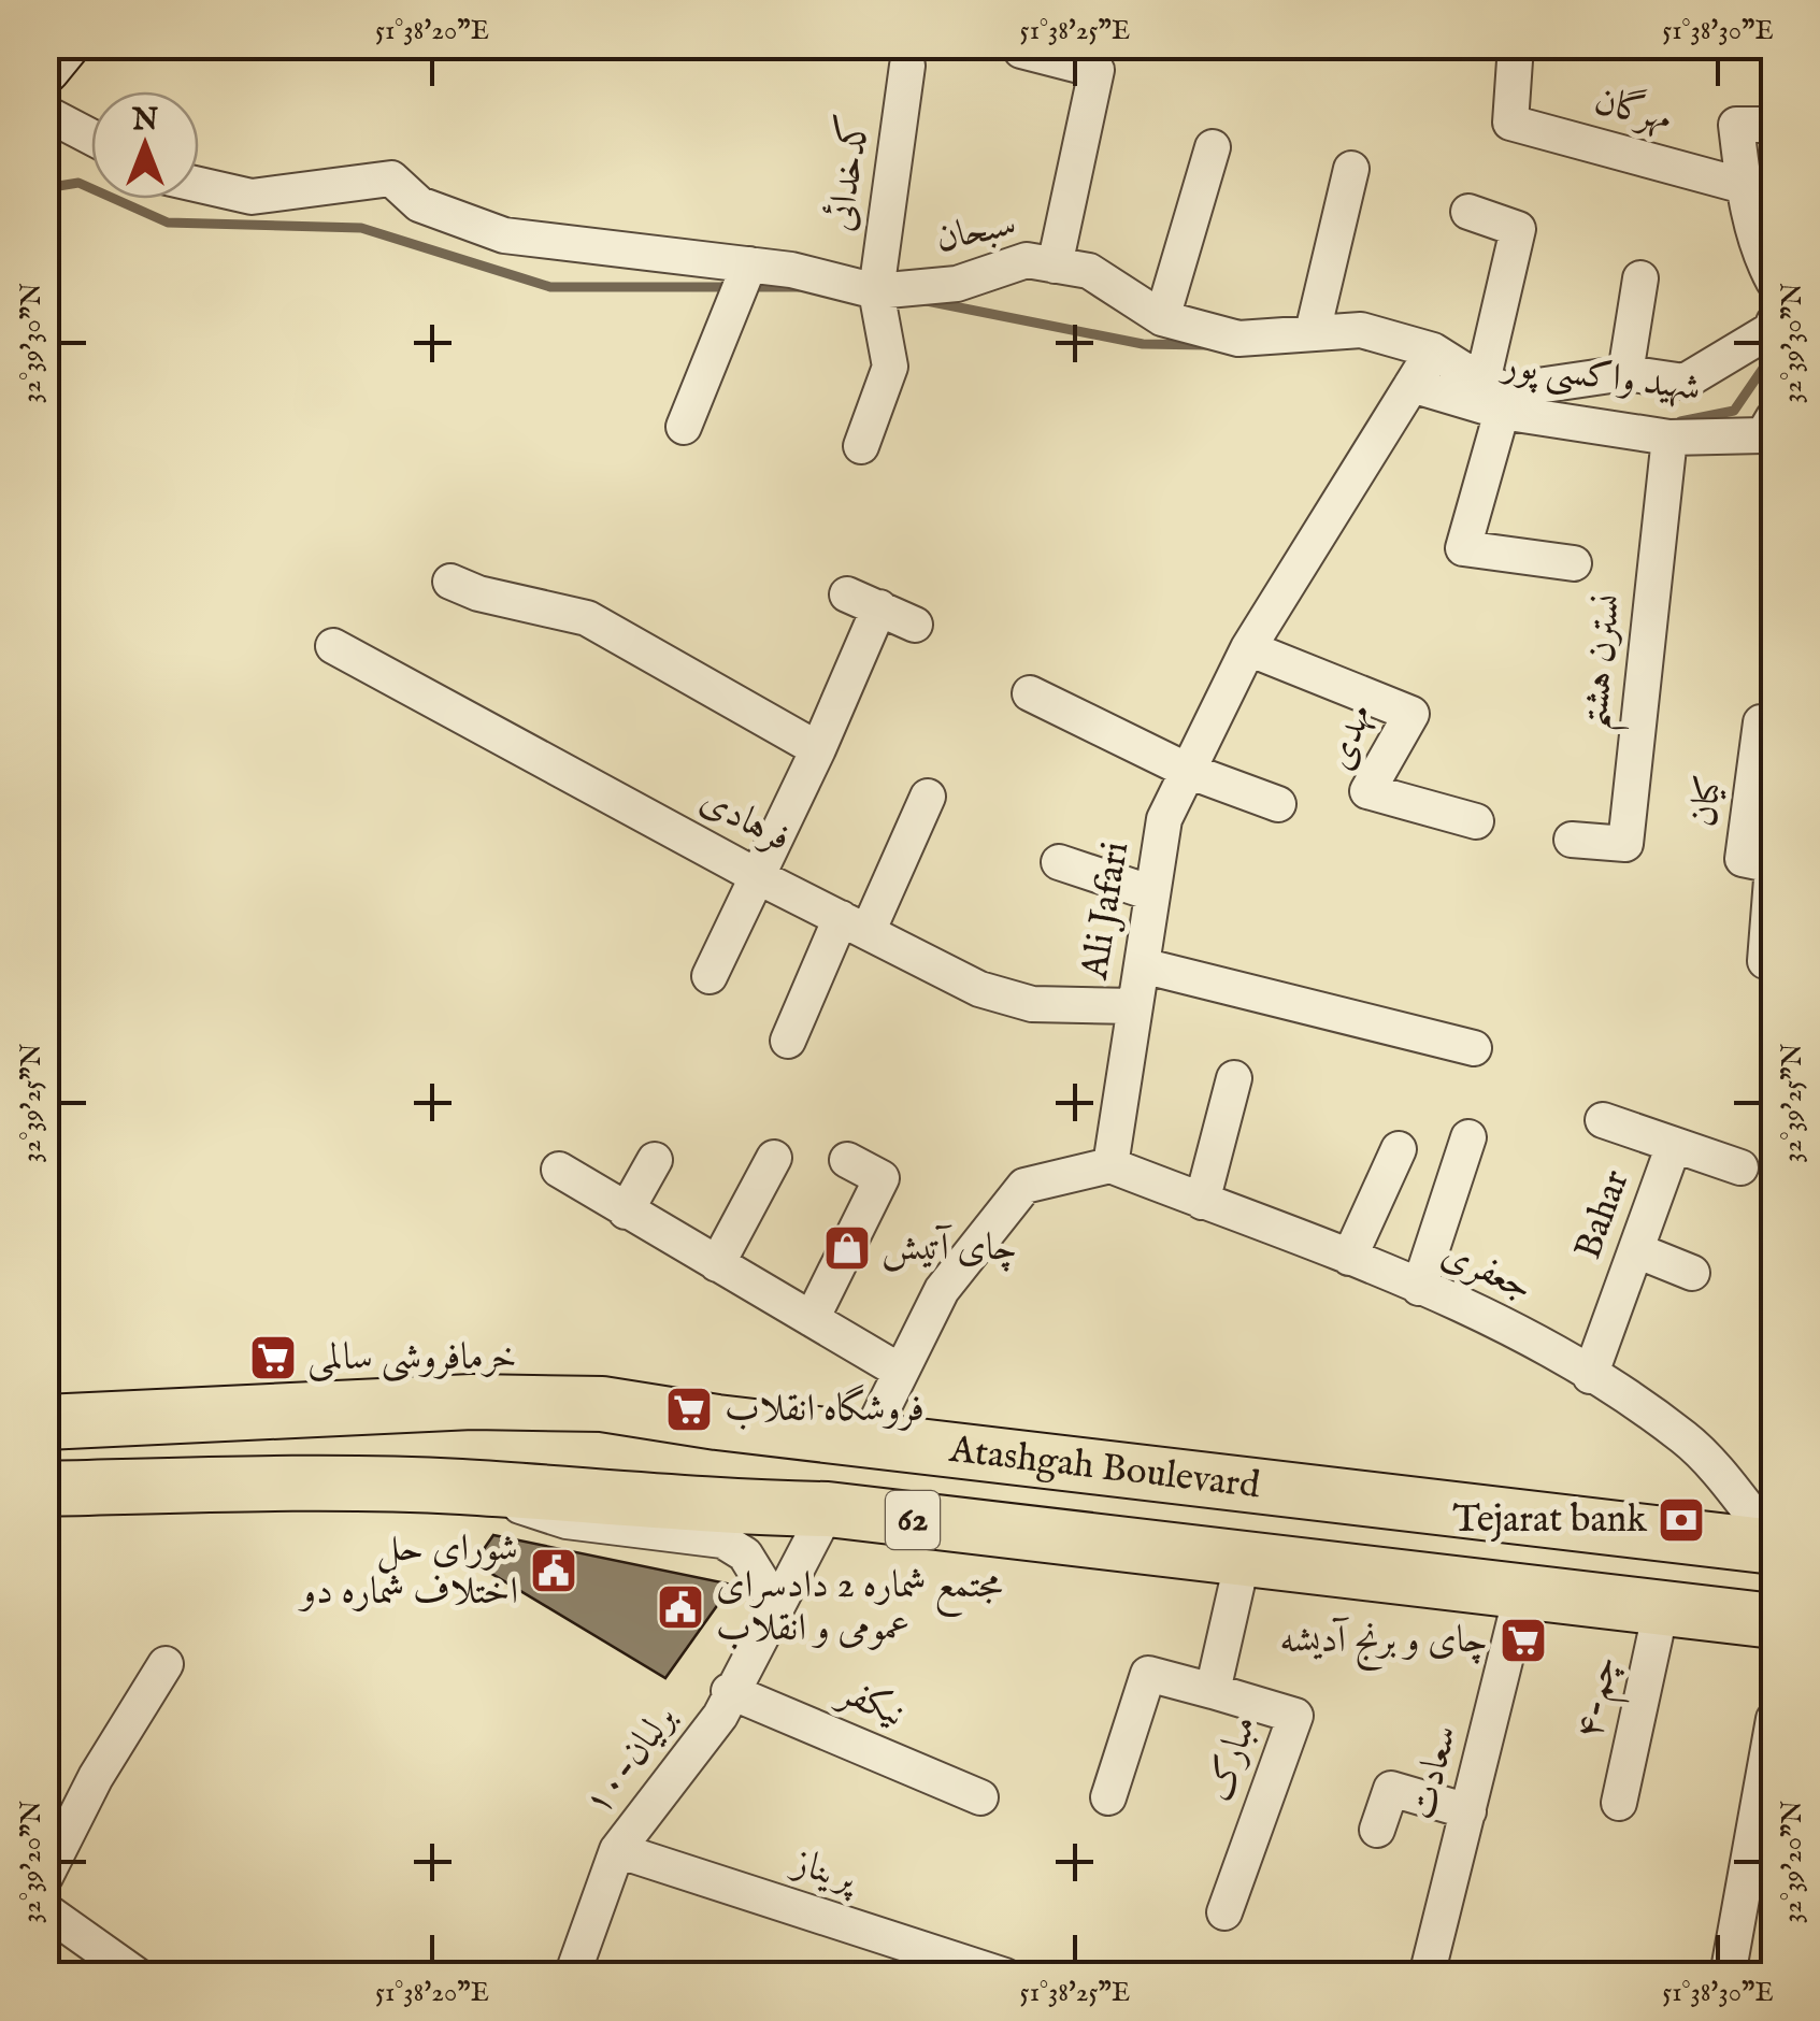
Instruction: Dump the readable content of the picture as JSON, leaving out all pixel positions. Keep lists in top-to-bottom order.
{
  "streets": {
    "main road": ["Atashgah Boulevard", "62"],
    "street": [
      "مهرگان",
      "کدخدائی",
      "سبحان",
      "شهید واکسی پور",
      "نسترن هشتم",
      "مهدی",
      "کیان",
      "فرهادی",
      "Ali Jafari",
      "Bahar",
      "جعفری",
      "۴-چم",
      "نیکفر",
      "مبارک",
      "۱۰-برلیان",
      "سعادت",
      "پریناز"
    ]
  },
  "crossings": [
    ["کدخدائی", "سبحان"],
    ["سبحان", "شهید واکسی پور"],
    ["سبحان", "Ali Jafari"],
    ["شهید واکسی پور", "نسترن هشتم"],
    ["شهید واکسی پور", "Ali Jafari"],
    ["مهدی", "Ali Jafari"],
    ["فرهادی", "Ali Jafari"],
    ["Ali Jafari", "جعفری"],
    ["Bahar", "جعفری"],
    ["جعفری", "Atashgah Boulevard"],
    ["Atashgah Boulevard", "۴-چم"],
    ["Atashgah Boulevard", "مبارک"],
    ["Atashgah Boulevard", "۱۰-برلیان"],
    ["Atashgah Boulevard", "سعادت"],
    ["نیکفر", "۱۰-برلیان"],
    ["۱۰-برلیان", "پریناز"]
  ],
  "places": {
    "shop": ["چای آتیش"],
    "supermarket": ["خرمافروشی سالمی", "فروشگاه انقلاب", "چای و برنج آدیشه"],
    "bank": ["Tejarat bank"],
    "public building": ["شورای حل اختلاف شماره دو", "مجتمع شماره 2 دادسرای عمومی و انقلاب"]
  },
  "north": "top",
  "coordinates": [
    "51°38'20\"E",
    "51°38'25\"E",
    "51°38'30\"E",
    "32°39'30\"N",
    "32°39'25\"N",
    "32°39'20\"N"
  ]
}
